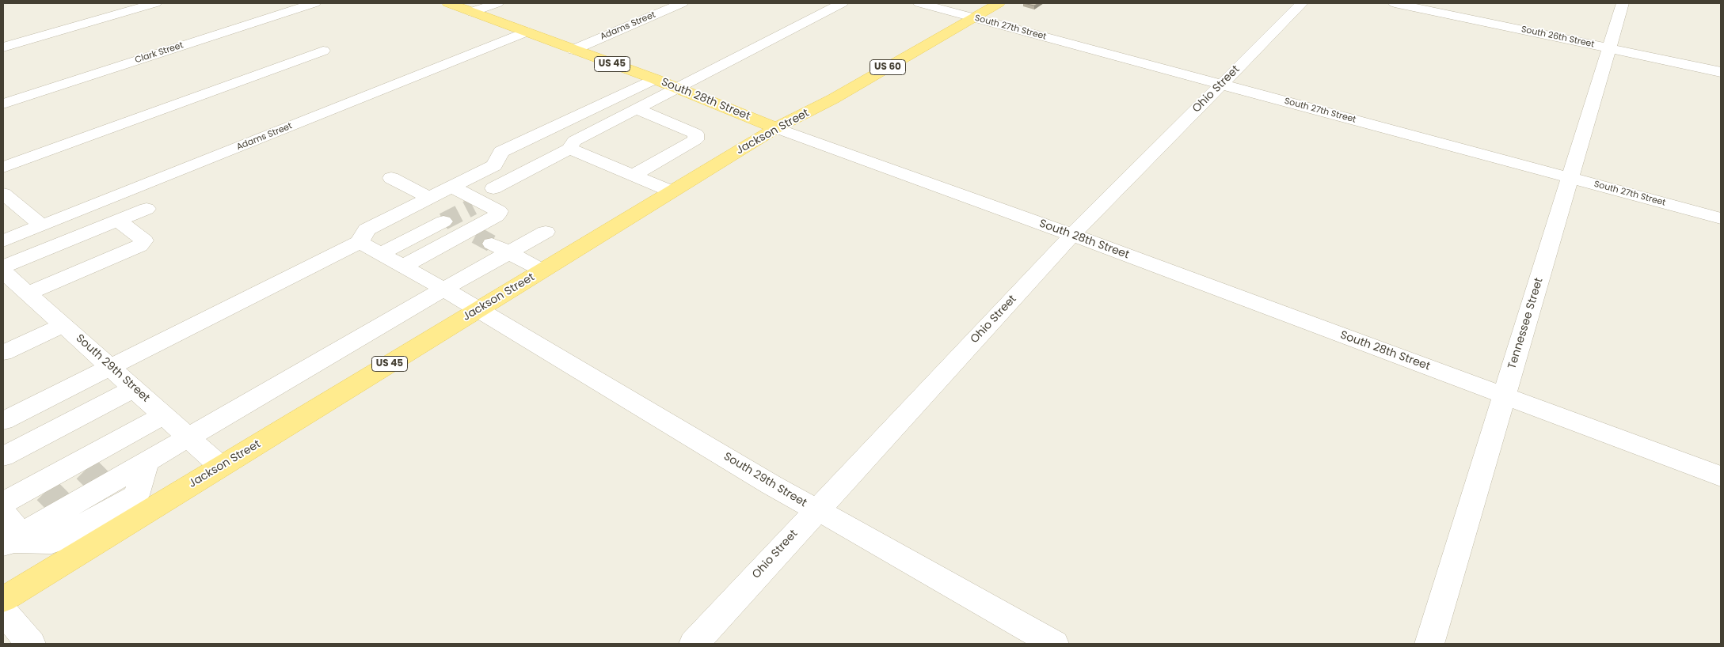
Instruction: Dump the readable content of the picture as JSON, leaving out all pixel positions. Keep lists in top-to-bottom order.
{
  "streets": {
    "main road": [
      "US 45",
      "US 60",
      "South 28th Street",
      "Jackson Street"
    ],
    "street": [
      "Adams Street",
      "South 27th Street",
      "South 26th Street",
      "Clark Street",
      "Ohio Street",
      "Tennessee Street",
      "South 29th Street"
    ]
  },
  "crossings": [
    ["Adams Street", "South 28th Street"],
    ["South 27th Street", "Ohio Street"],
    ["South 27th Street", "Jackson Street"],
    ["South 27th Street", "Tennessee Street"],
    ["South 26th Street", "Tennessee Street"],
    ["Ohio Street", "South 28th Street"],
    ["Ohio Street", "South 29th Street"],
    ["South 28th Street", "Jackson Street"],
    ["South 28th Street", "Tennessee Street"],
    ["Jackson Street", "South 29th Street"]
  ]
}
